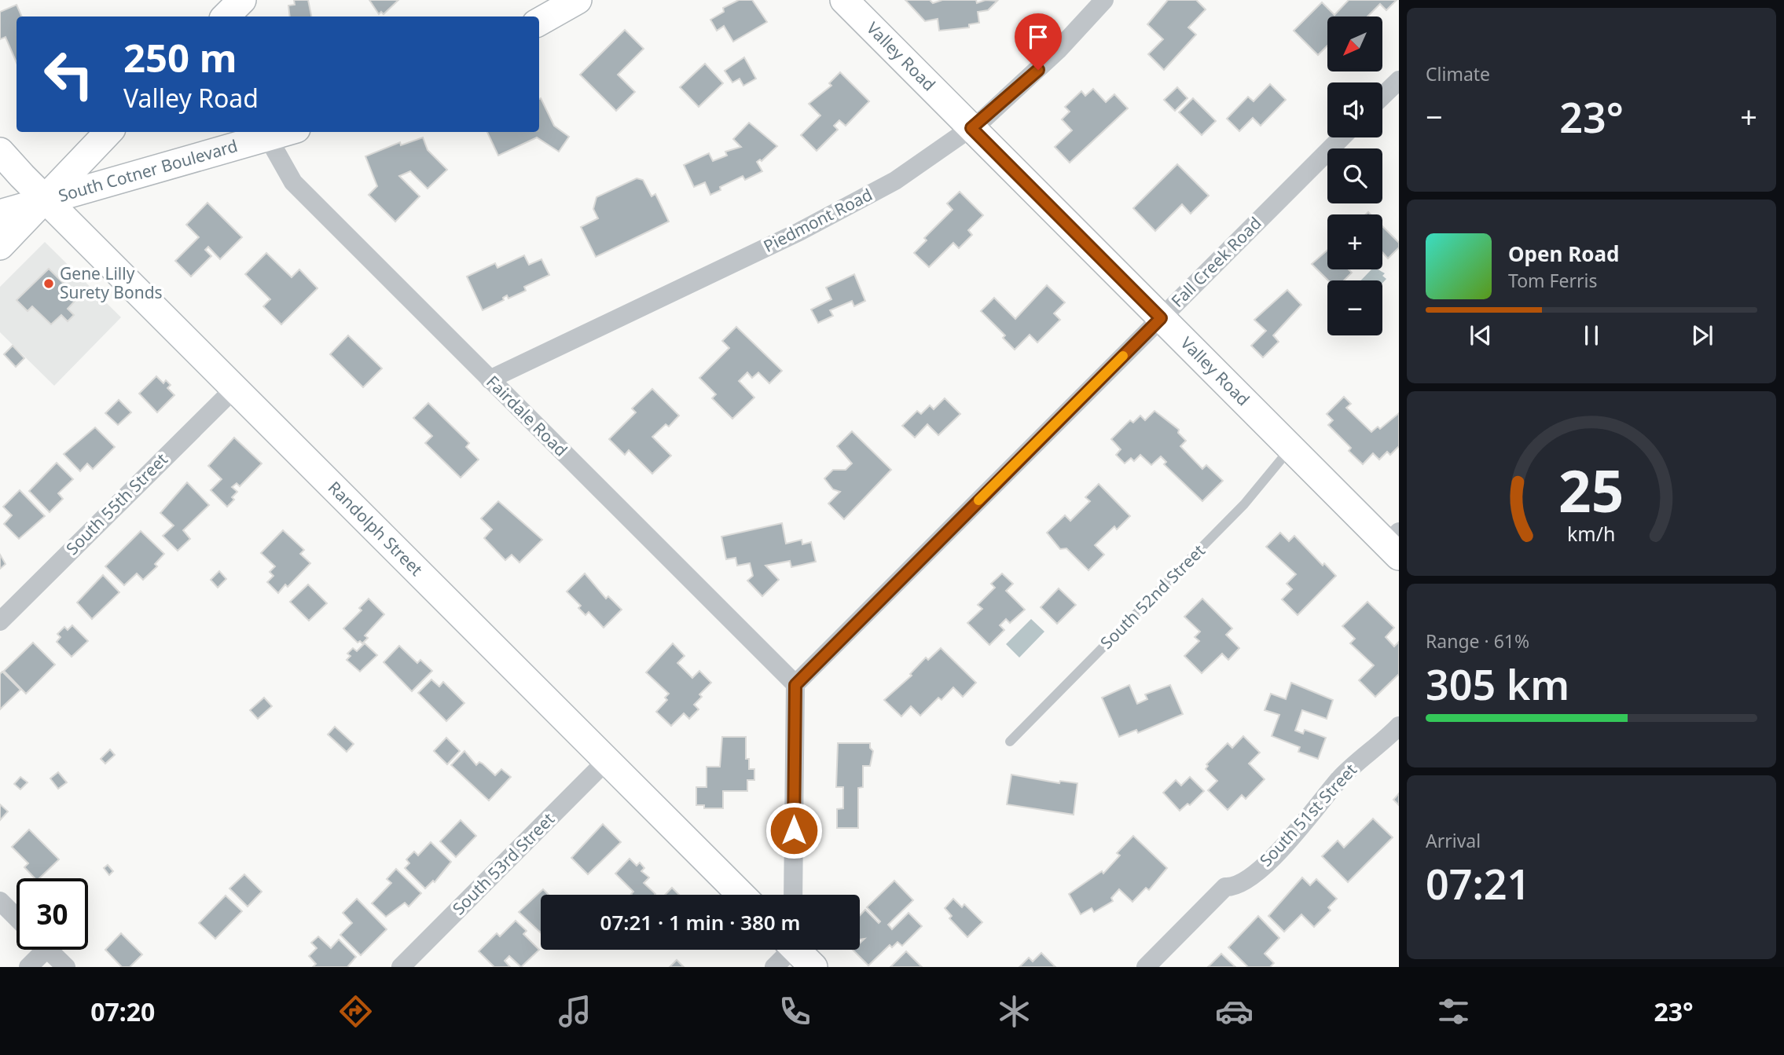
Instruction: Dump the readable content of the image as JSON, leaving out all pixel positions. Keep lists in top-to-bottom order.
{
  "streets": {
    "main road": ["Valley Road", "South Cotner Boulevard", "Randolph Street"],
    "street": [
      "Piedmont Road",
      "Fall Creek Road",
      "Fairdale Road",
      "South 55th Street",
      "South 51st Street",
      "South 53rd Street"
    ],
    "lane": ["South 52nd Street"]
  },
  "crossings": [
    ["Valley Road", "Piedmont Road"],
    ["Valley Road", "Fall Creek Road"],
    ["Valley Road", "South 52nd Street"],
    ["South Cotner Boulevard", "Fairdale Road"],
    ["South Cotner Boulevard", "Randolph Street"],
    ["Piedmont Road", "Fairdale Road"],
    ["Fall Creek Road", "Fairdale Road"],
    ["South 55th Street", "Randolph Street"],
    ["Randolph Street", "South 53rd Street"]
  ],
  "places": ["Gene Lilly Surety Bonds"],
  "north": "bottom left",
  "page": {
    "tile": [
      "Climate",
      ["Range · 61%", "305 km"],
      ["Arrival", "07:21"]
    ],
    "map_buttons": ["+", "−"],
    "turn": ["250 m", "Valley Road"],
    "heat": ["−", "23°", "+"],
    "song": ["Open Road", "Tom Ferris"],
    "limit": "30",
    "trip": "07:21 · 1 min · 380 m",
    "tabs": ["07:20", "23°"],
    "gauge": ["25", "km/h"]
  }
}
